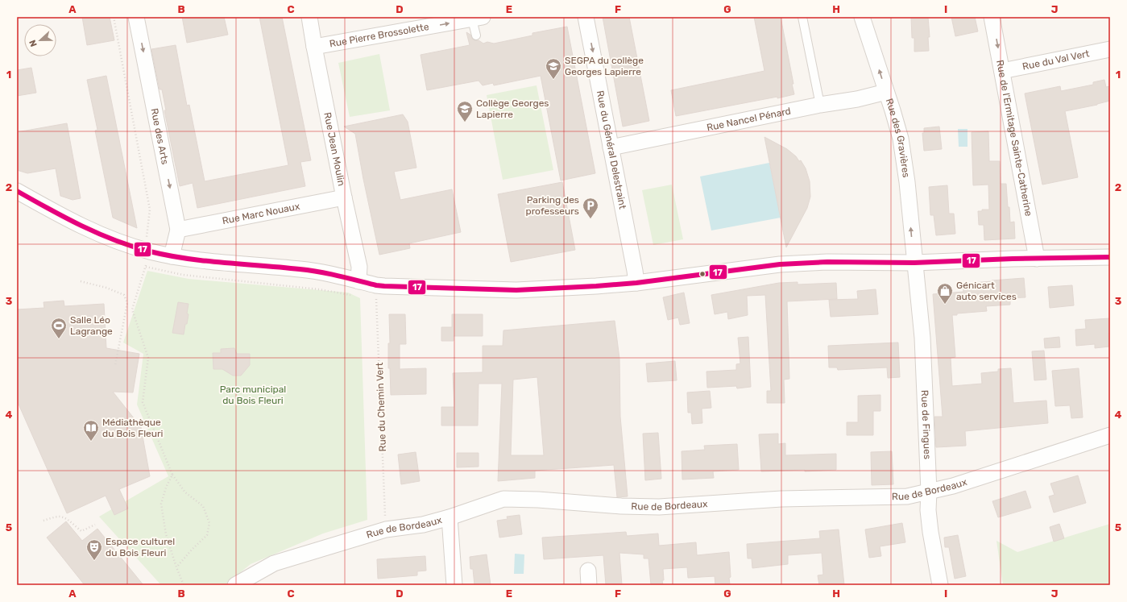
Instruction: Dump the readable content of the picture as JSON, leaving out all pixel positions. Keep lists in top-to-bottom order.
{
  "streets": {
    "street": [
      "Rue Pierre Brossolette",
      "Rue du Val Vert",
      "Rue Nancel Pénard",
      "Rue des Arts",
      "Rue des Gravières",
      "Rue de l'Ermitage Sainte-Catherine",
      "Rue Jean Moulin",
      "Rue du Général Delestraint",
      "Rue Marc Nouaux",
      "Rue de Fingues",
      "Rue de Bordeaux"
    ],
    "path": ["Rue du Chemin Vert"]
  },
  "crossings": [
    ["Rue Pierre Brossolette", "Rue Jean Moulin"],
    ["Rue du Val Vert", "Rue de l'Ermitage Sainte-Catherine"],
    ["Rue Nancel Pénard", "Rue des Gravières"],
    ["Rue Nancel Pénard", "Rue du Général Delestraint"],
    ["Rue des Arts", "Rue Marc Nouaux"],
    ["Rue des Gravières", "Rue de Fingues"],
    ["Rue Jean Moulin", "Rue Marc Nouaux"],
    ["Rue du Chemin Vert", "Rue de Bordeaux"],
    ["Rue de Fingues", "Rue de Bordeaux"]
  ],
  "one_way": [
    "Rue Pierre Brossolette",
    "Rue des Arts",
    "Rue des Gravières",
    "Rue du Général Delestraint"
  ],
  "parks": ["Parc municipal du Bois Fleuri"],
  "places": {
    "school or university": ["SEGPA du collège Georges Lapierre", "Collège Georges Lapierre"],
    "parking": ["Parking des professeurs"],
    "shop": ["Génicart auto services"],
    "sports": ["Salle Léo Lagrange"],
    "library": ["Médiathèque du Bois Fleuri"],
    "theatre": ["Espace culturel du Bois Fleuri"]
  },
  "lines": ["transit line 17"],
  "north": "left",
  "grid": {
    "columns": [
      "A",
      "B",
      "C",
      "D",
      "E",
      "F",
      "G",
      "H",
      "I",
      "J"
    ],
    "rows": [
      "1",
      "2",
      "3",
      "4",
      "5"
    ]
  }
}
